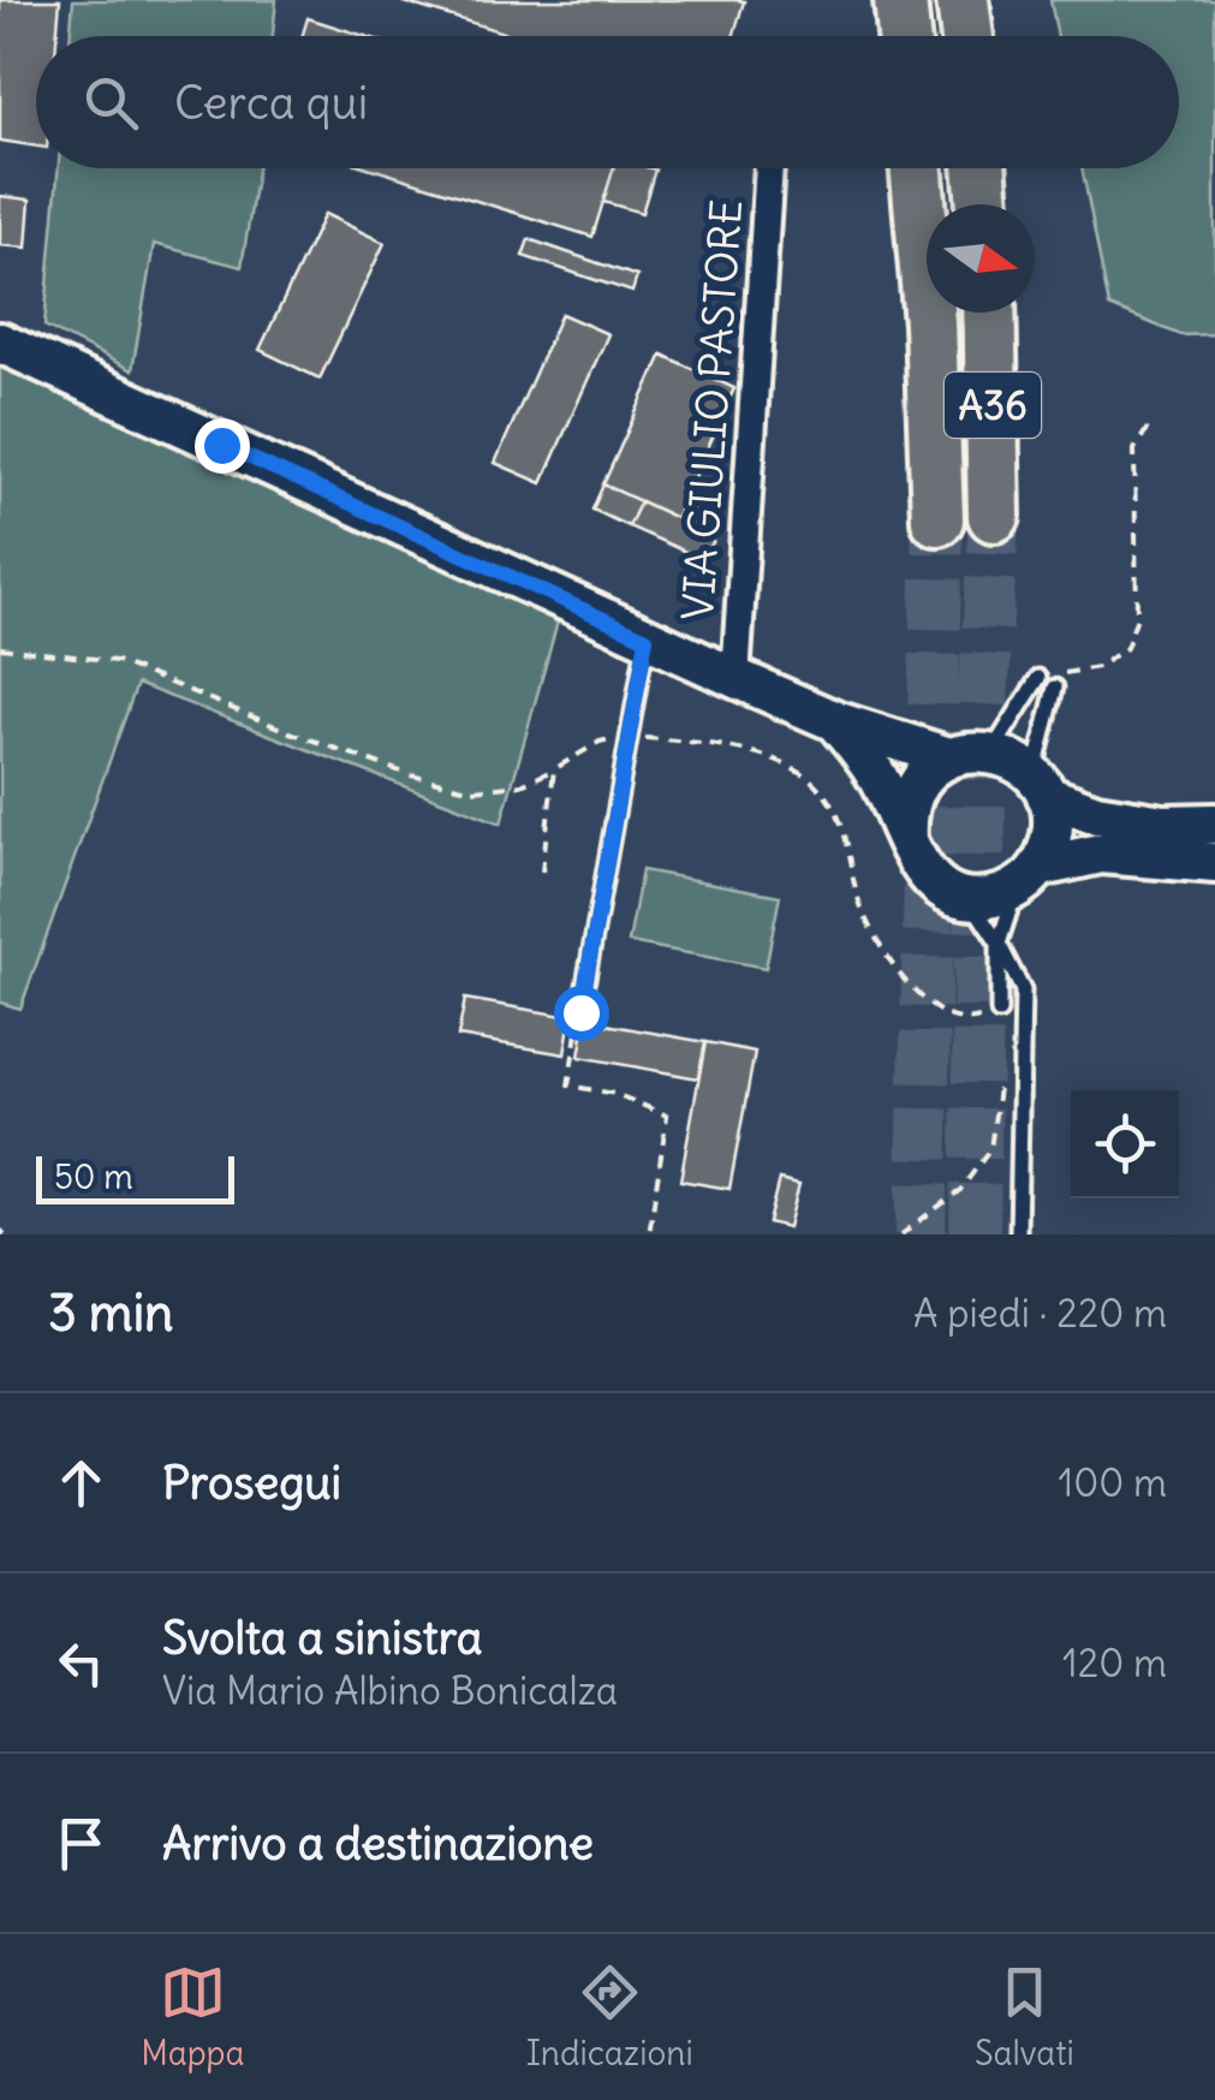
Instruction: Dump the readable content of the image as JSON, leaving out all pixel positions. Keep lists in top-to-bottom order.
{
  "streets": {
    "highway": ["A36"],
    "street": ["VIA GIULIO PASTORE"]
  },
  "scale_bar": "50 m",
  "north": "right",
  "page": {
    "search": "Cerca qui",
    "scale": "50 m",
    "heading": ["3 min", "A piedi · 220 m"],
    "list": [
      ["Prosegui", "100 m"],
      ["Svolta a sinistra", "Via Mario Albino Bonicalza", "120 m"],
      "Arrivo a destinazione"
    ],
    "nav": ["Mappa", "Indicazioni", "Salvati"]
  }
}
